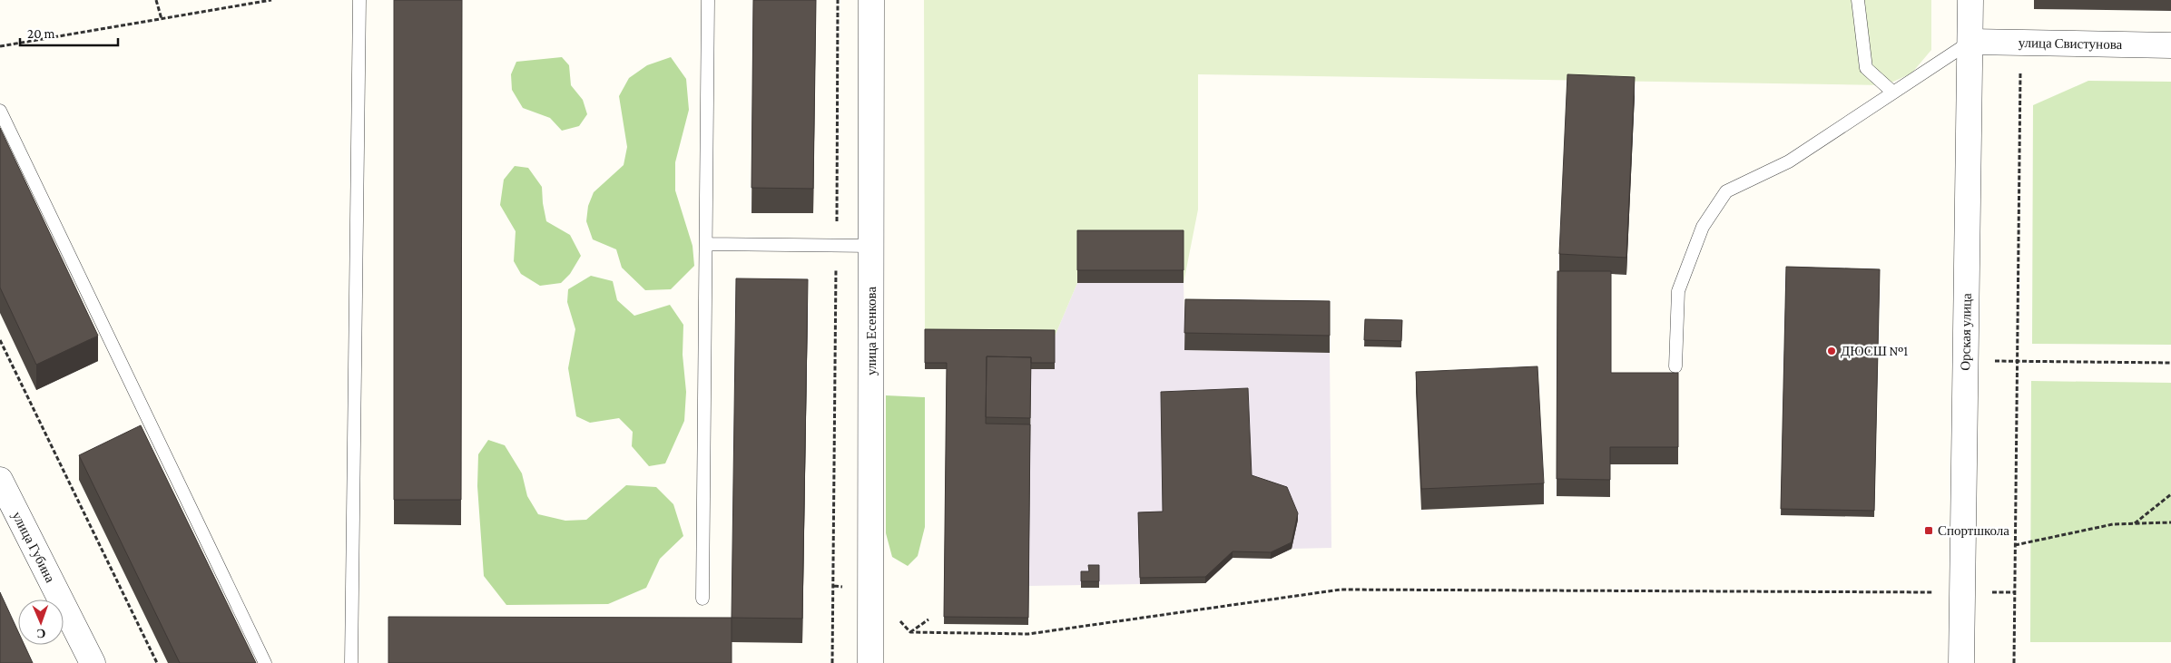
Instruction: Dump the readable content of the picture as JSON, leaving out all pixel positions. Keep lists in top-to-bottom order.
{
  "streets": {
    "street": [
      "улица Свистунова",
      "улица Есенкова",
      "Орская улица",
      "улица Губина"
    ]
  },
  "crossings": [
    ["улица Свистунова", "Орская улица"]
  ],
  "places": {
    "other": ["ДЮСШ №1"],
    "transit": ["Спортшкола"]
  },
  "scale_bar": "20 m",
  "north": "bottom"
}
